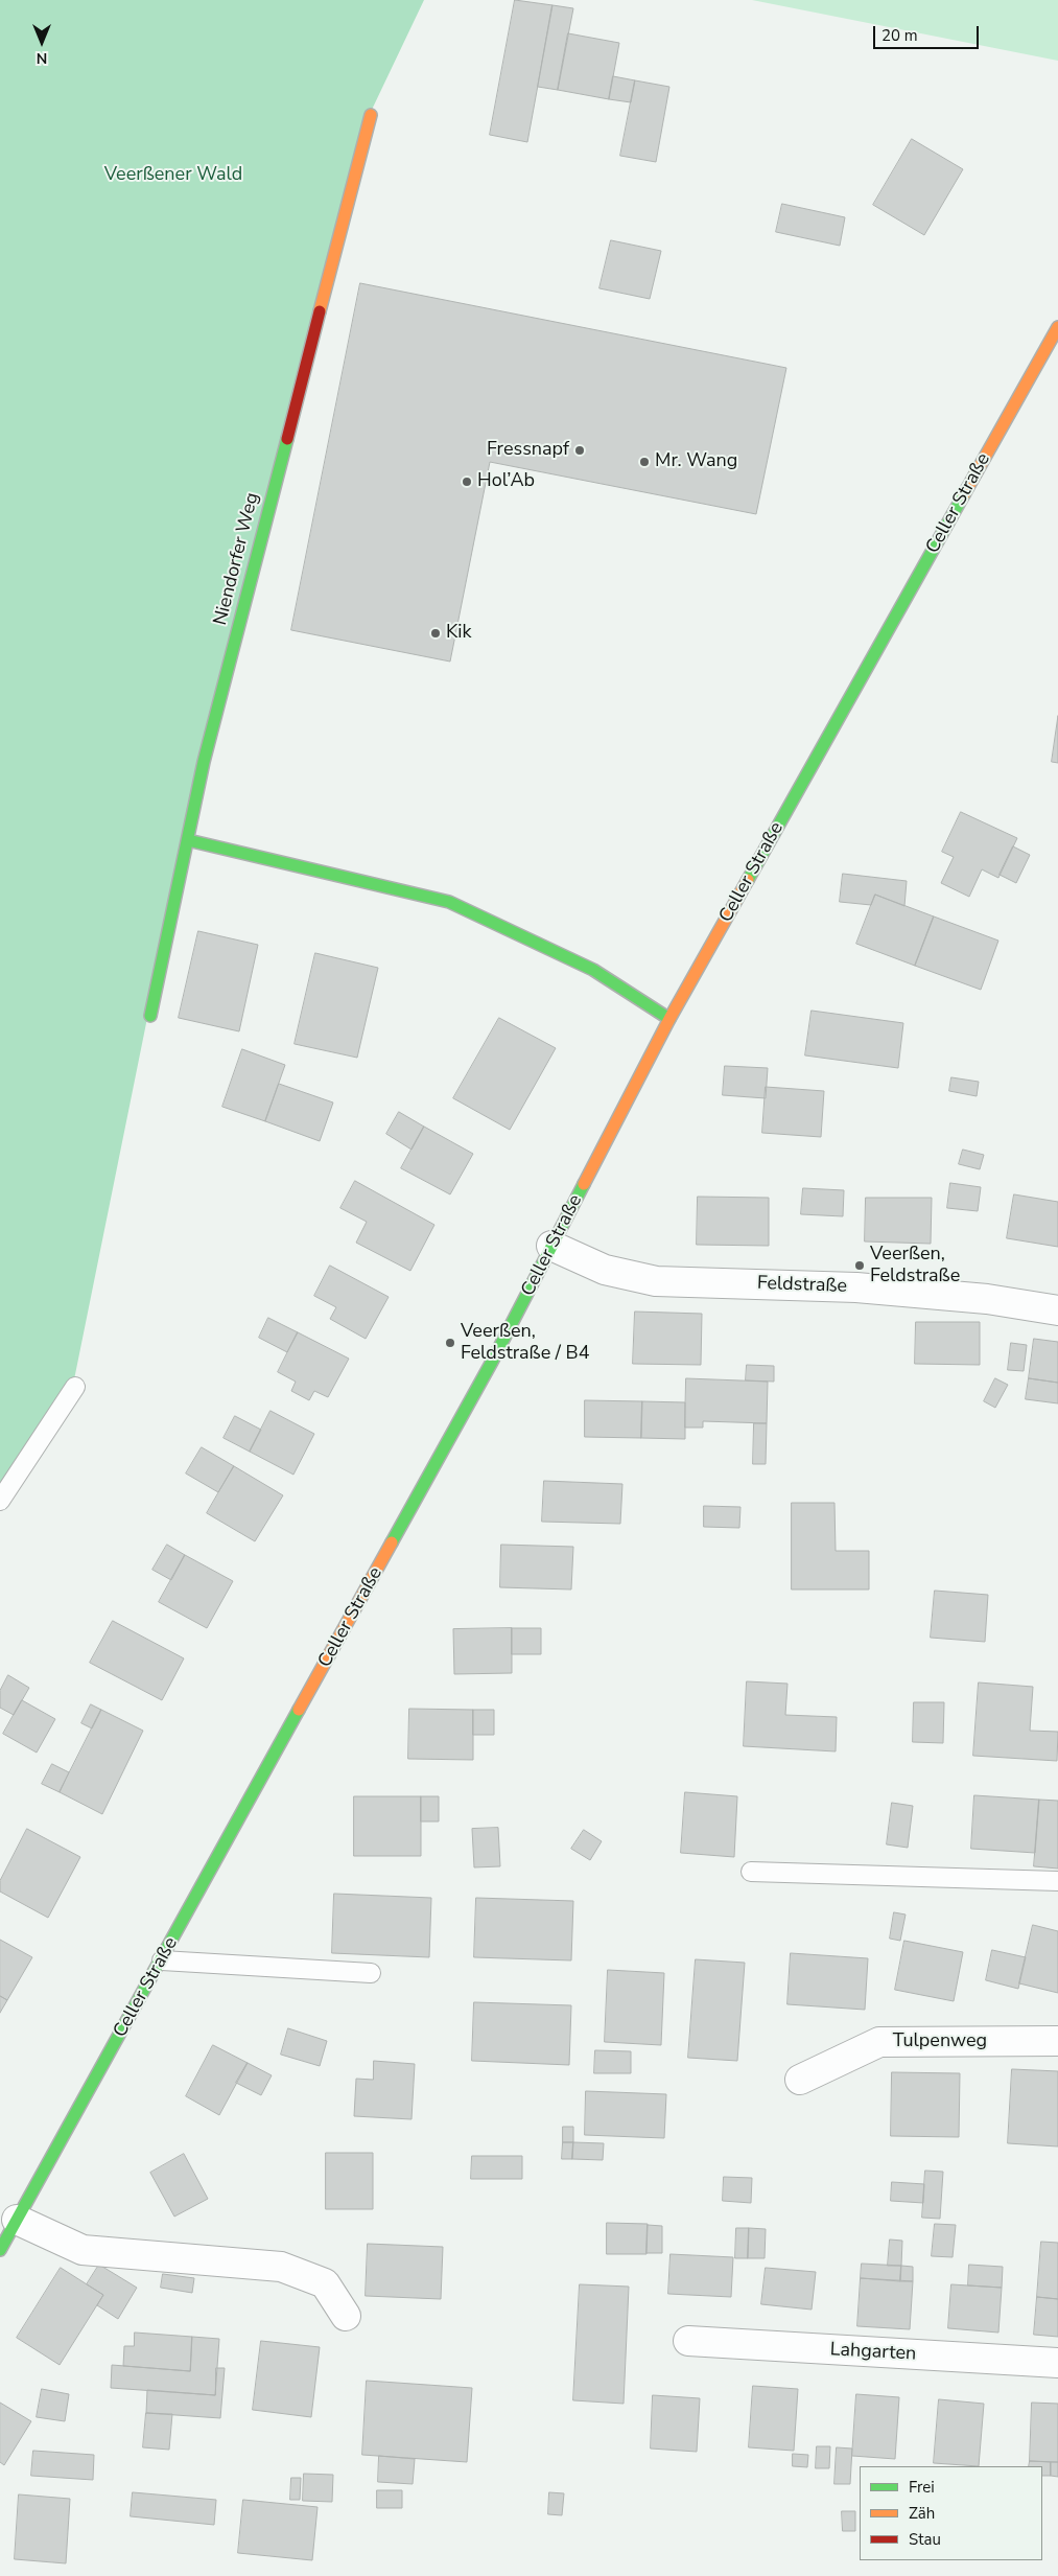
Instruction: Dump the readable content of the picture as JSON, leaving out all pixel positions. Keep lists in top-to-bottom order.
{
  "streets": {
    "street": [
      "Celler Straße",
      "Niendorfer Weg",
      "Feldstraße",
      "Tulpenweg",
      "Lahgarten"
    ]
  },
  "crossings": [
    ["Celler Straße", "Feldstraße"]
  ],
  "parks": ["Veerßener Wald"],
  "places": [
    "Fressnapf",
    "Mr. Wang",
    "Hol’Ab",
    "Kik",
    "Veerßen, Feldstraße",
    "Veerßen, Feldstraße / B4"
  ],
  "legend": ["Frei", "Zäh", "Stau"],
  "scale_bar": "20 m",
  "north": "bottom"
}
